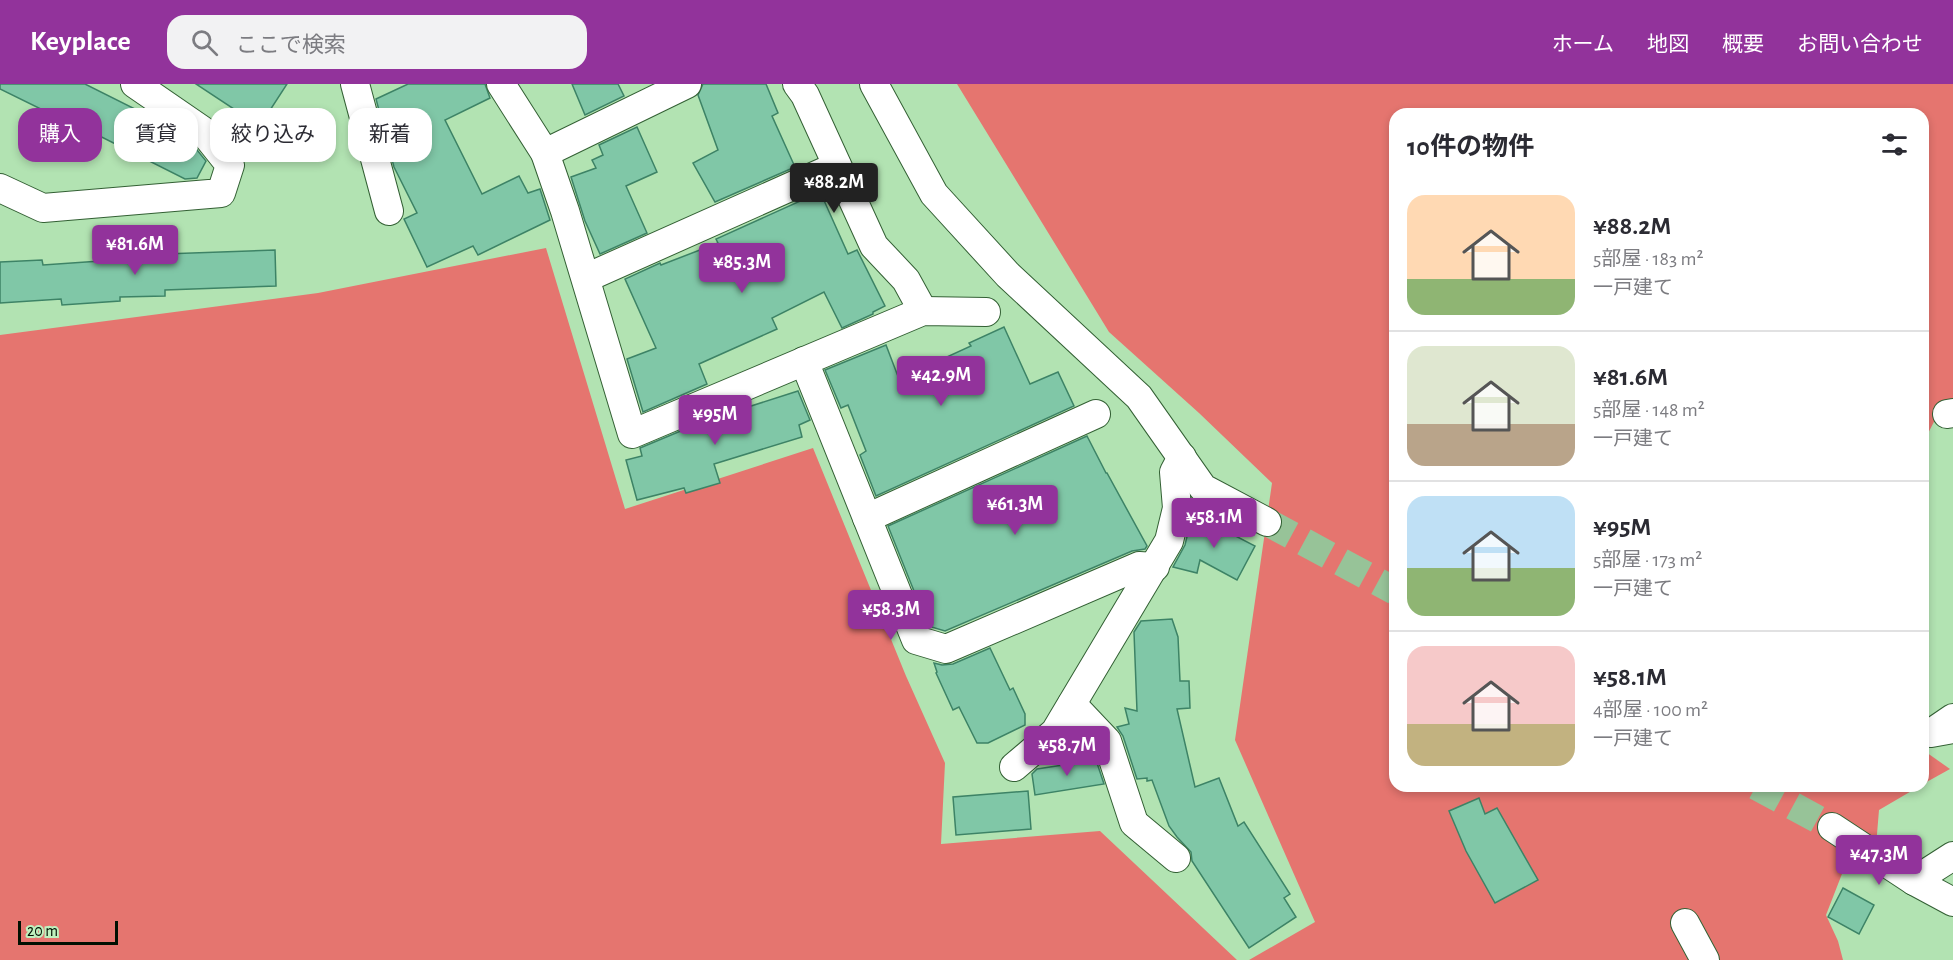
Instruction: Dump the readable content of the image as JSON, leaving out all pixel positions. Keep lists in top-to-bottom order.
{
  "scale_bar": "20 m",
  "page": {
    "header": "Keyplace",
    "search": "ここで検索",
    "nav": [
      "ホーム",
      "地図",
      "概要",
      "お問い合わせ"
    ],
    "chip": [
      "購入",
      "賃貸",
      "絞り込み",
      "新着"
    ],
    "heading": "10件の物件",
    "price": [
      "¥88.2M",
      "¥81.6M",
      "¥85.3M",
      "¥42.9M",
      "¥95M",
      "¥61.3M",
      "¥58.1M",
      "¥58.3M",
      "¥58.7M",
      "¥47.3M"
    ],
    "list": [
      {
        "name": "¥88.2M",
        "note": "5部屋 · 183 m² · 一戸建て"
      },
      {
        "name": "¥81.6M",
        "note": "5部屋 · 148 m² · 一戸建て"
      },
      {
        "name": "¥95M",
        "note": "5部屋 · 173 m² · 一戸建て"
      },
      {
        "name": "¥58.1M",
        "note": "4部屋 · 100 m² · 一戸建て"
      }
    ],
    "scale": "20 m"
  }
}
